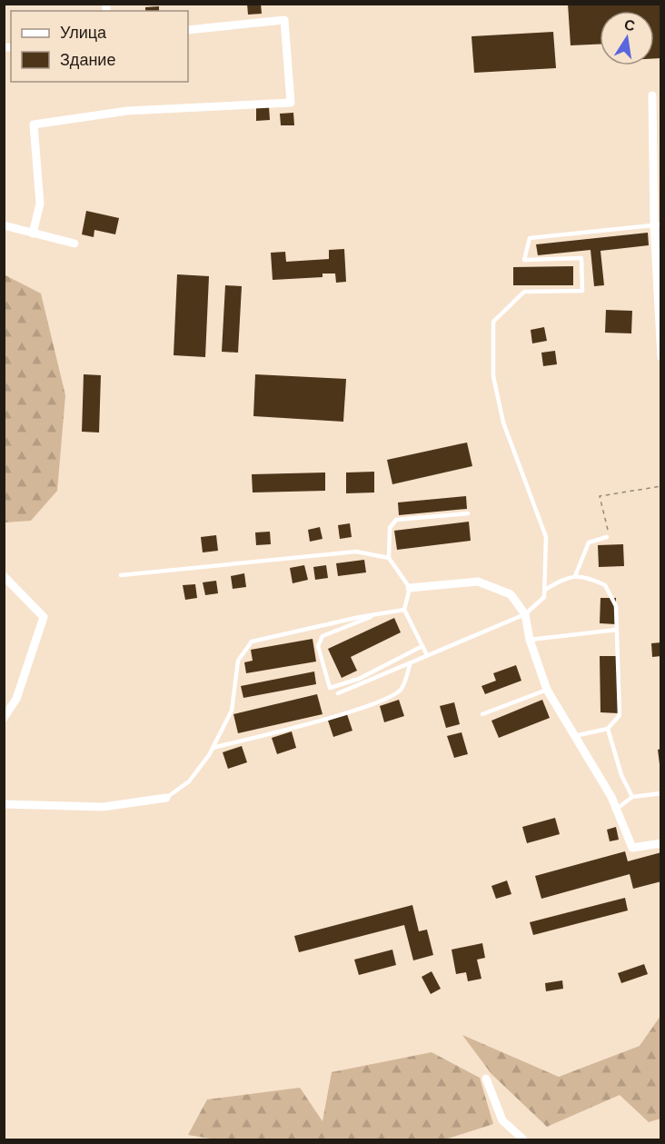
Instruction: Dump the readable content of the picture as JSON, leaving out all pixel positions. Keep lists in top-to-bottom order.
{
  "legend": ["Улица", "Здание"],
  "north": "top"
}
